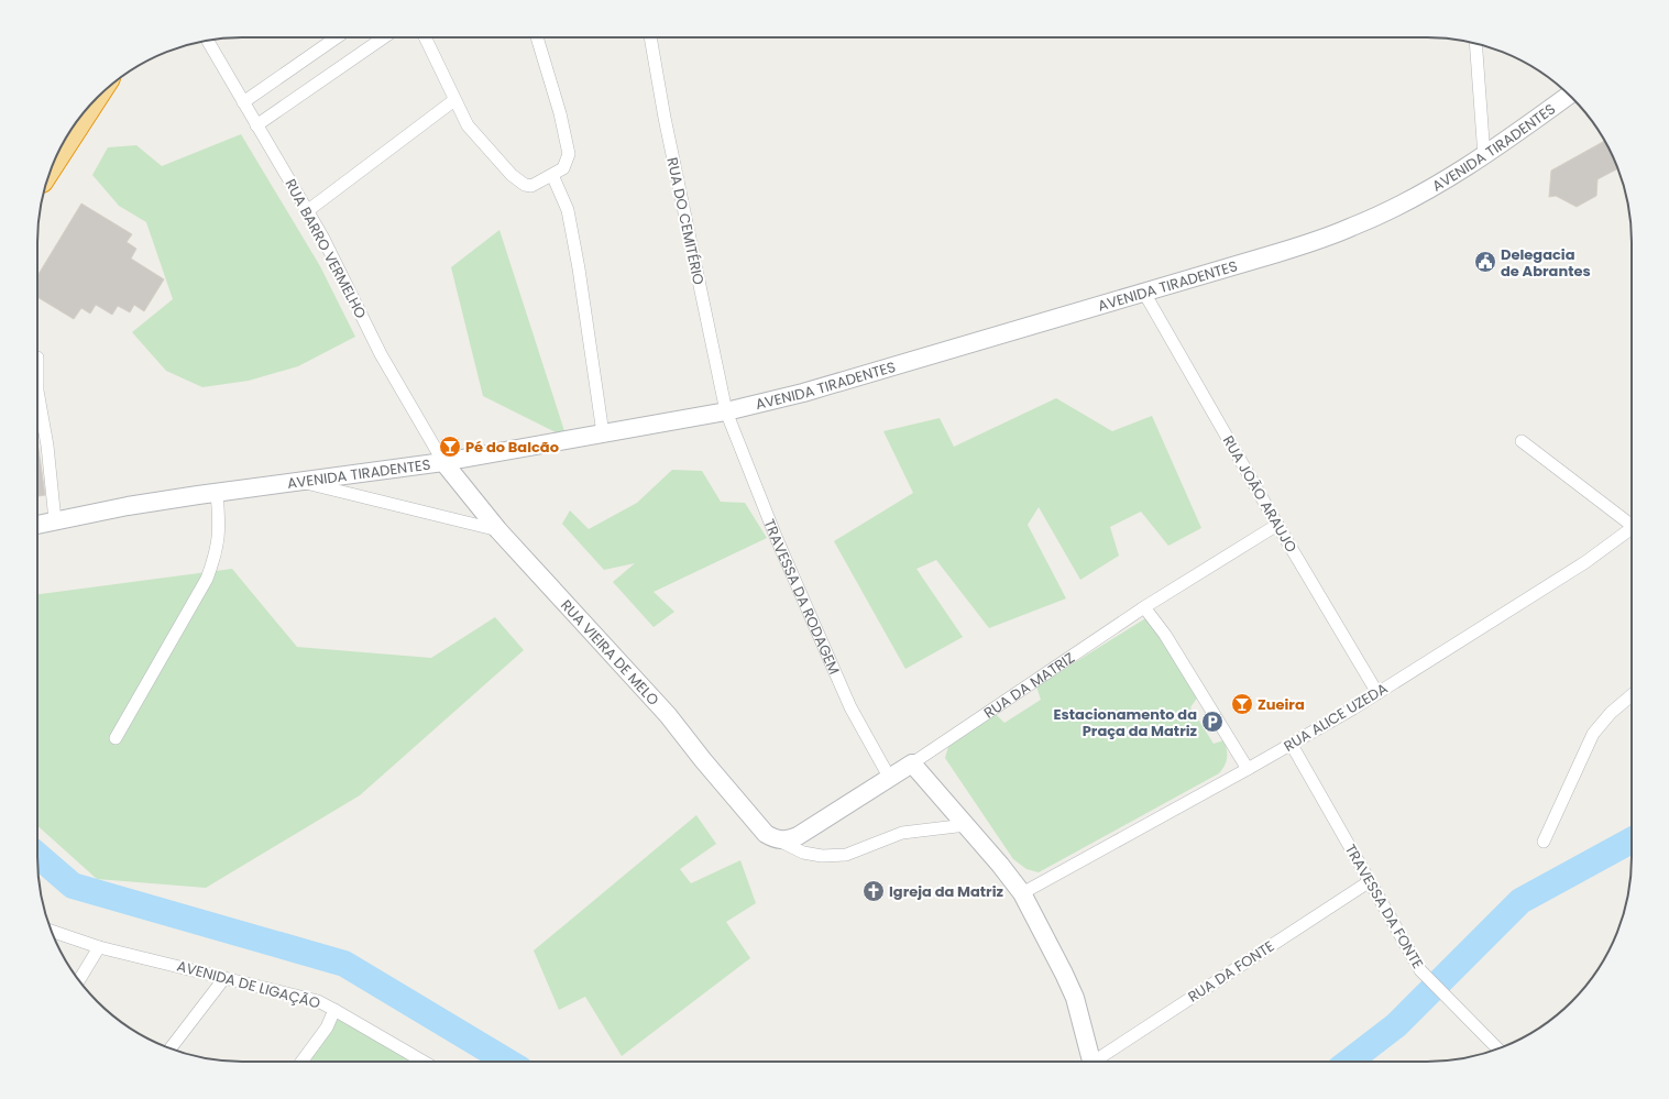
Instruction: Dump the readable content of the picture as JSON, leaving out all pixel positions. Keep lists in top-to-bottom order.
{
  "streets": {
    "street": [
      "AVENIDA TIRADENTES",
      "RUA DO CEMITÉRIO",
      "RUA BARRO VERMELHO",
      "RUA JOÃO ARAUJO",
      "TRAVESSA DA RODAGEM",
      "RUA VIEIRA DE MELO",
      "RUA DA MATRIZ",
      "RUA ALICE UZEDA",
      "TRAVESSA DA FONTE",
      "RUA DA FONTE",
      "AVENIDA DE LIGAÇÃO"
    ]
  },
  "crossings": [
    ["AVENIDA TIRADENTES", "RUA DO CEMITÉRIO"],
    ["AVENIDA TIRADENTES", "RUA BARRO VERMELHO"],
    ["AVENIDA TIRADENTES", "RUA JOÃO ARAUJO"],
    ["AVENIDA TIRADENTES", "TRAVESSA DA RODAGEM"],
    ["AVENIDA TIRADENTES", "RUA VIEIRA DE MELO"],
    ["RUA DO CEMITÉRIO", "TRAVESSA DA RODAGEM"],
    ["RUA BARRO VERMELHO", "RUA VIEIRA DE MELO"],
    ["RUA JOÃO ARAUJO", "RUA DA MATRIZ"],
    ["RUA JOÃO ARAUJO", "RUA ALICE UZEDA"],
    ["TRAVESSA DA RODAGEM", "RUA DA MATRIZ"],
    ["RUA VIEIRA DE MELO", "RUA DA MATRIZ"],
    ["RUA ALICE UZEDA", "TRAVESSA DA FONTE"],
    ["TRAVESSA DA FONTE", "RUA DA FONTE"]
  ],
  "places": {
    "public building": ["Delegacia de Abrantes"],
    "bar": ["Pé do Balcão", "Zueira"],
    "parking": ["Estacionamento da Praça da Matriz"],
    "church": ["Igreja da Matriz"]
  }
}
